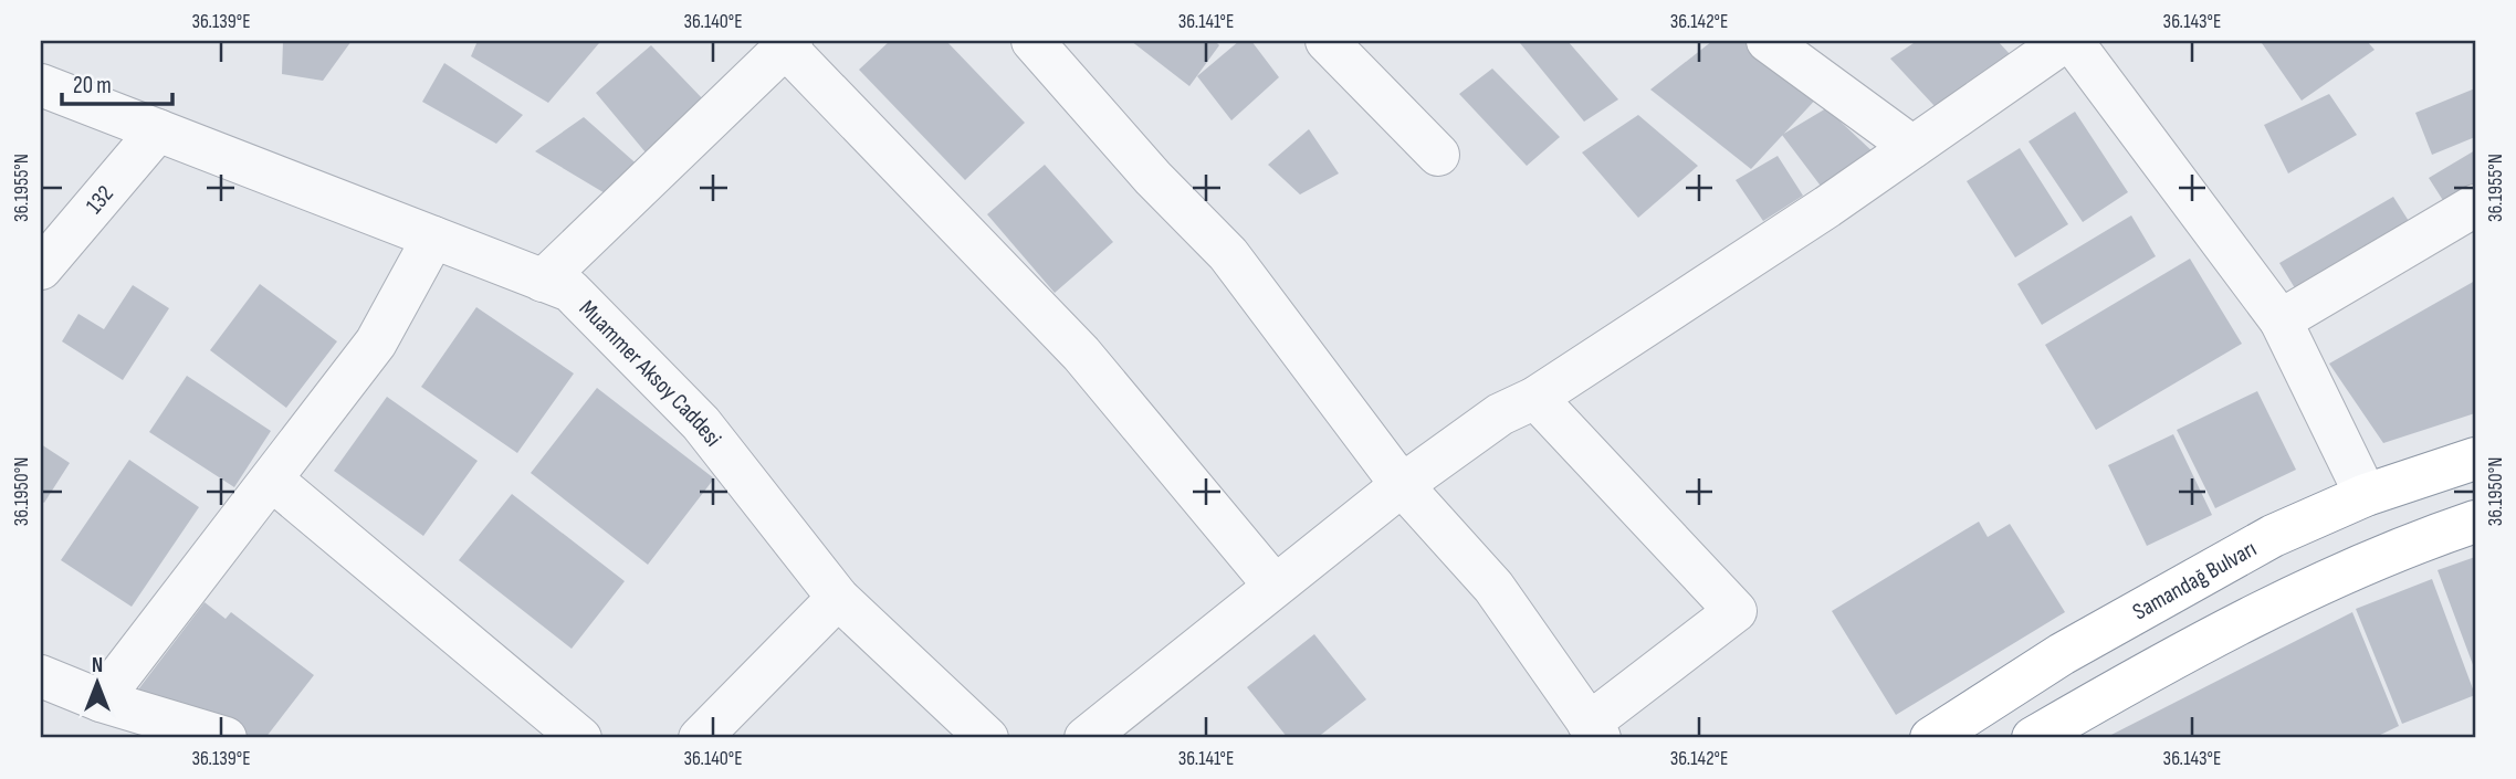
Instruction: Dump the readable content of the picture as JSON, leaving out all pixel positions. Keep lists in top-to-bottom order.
{
  "streets": {
    "highway": ["Samandağ Bulvarı"],
    "street": ["132", "Muammer Aksoy Caddesi"]
  },
  "crossings": [
    ["132", "Muammer Aksoy Caddesi"]
  ],
  "scale_bar": "20 m",
  "north": "top",
  "coordinates": [
    "36.139°E",
    "36.140°E",
    "36.141°E",
    "36.142°E",
    "36.143°E",
    "36.1955°N",
    "36.1950°N"
  ]
}
